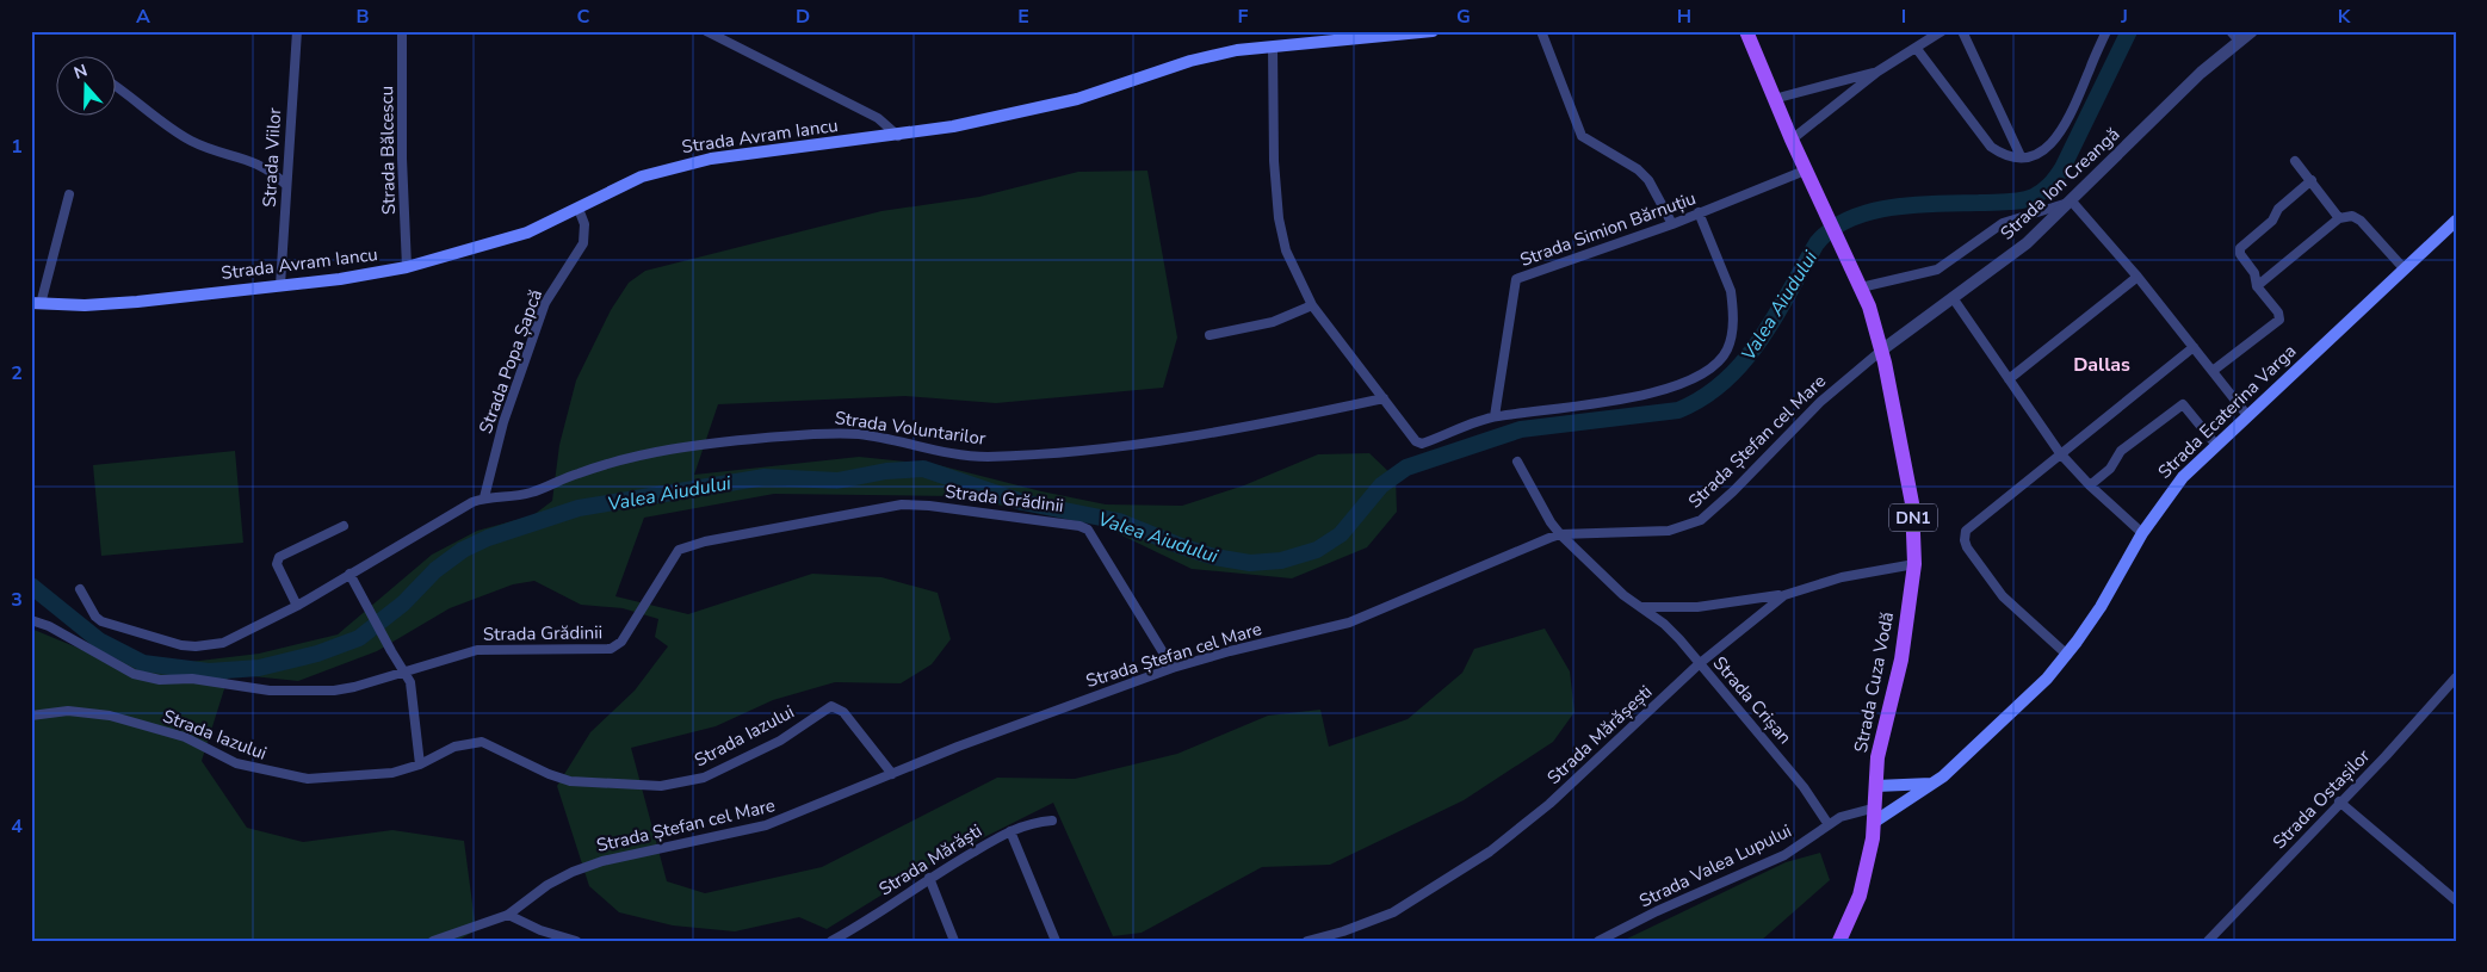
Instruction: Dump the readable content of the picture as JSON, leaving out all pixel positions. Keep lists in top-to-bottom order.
{
  "streets": {
    "main road": [
      "Strada Avram Iancu",
      "Strada Ecaterina Varga",
      "DN1",
      "Strada Cuza Vodă"
    ],
    "street": [
      "Strada Bălcescu",
      "Strada Viilor",
      "Strada Ion Creangă",
      "Strada Simion Bărnuțiu",
      "Strada Popa Șapcă",
      "Strada Voluntarilor",
      "Strada Ștefan cel Mare",
      "Strada Grădinii",
      "Strada Crișan",
      "Strada Iazului",
      "Strada Mărășești",
      "Strada Ostașilor",
      "Strada Mărăști",
      "Strada Valea Lupului"
    ]
  },
  "crossings": [
    ["Strada Avram Iancu", "Strada Bălcescu"],
    ["Strada Avram Iancu", "Strada Viilor"],
    ["Strada Avram Iancu", "Strada Popa Șapcă"],
    ["Strada Ion Creangă", "Strada Ștefan cel Mare"],
    ["Strada Ion Creangă", "Strada Cuza Vodă"],
    ["Strada Simion Bărnuțiu", "DN1"],
    ["Strada Simion Bărnuțiu", "Strada Cuza Vodă"],
    ["Strada Popa Șapcă", "Strada Voluntarilor"],
    ["Strada Ecaterina Varga", "Strada Cuza Vodă"],
    ["Strada Ecaterina Varga", "Strada Valea Lupului"],
    ["Strada Ștefan cel Mare", "Strada Grădinii"],
    ["Strada Ștefan cel Mare", "Strada Cuza Vodă"],
    ["Strada Ștefan cel Mare", "Strada Crișan"],
    ["Strada Ștefan cel Mare", "Strada Iazului"],
    ["DN1", "Strada Cuza Vodă"],
    ["Strada Cuza Vodă", "Strada Mărășești"],
    ["Strada Cuza Vodă", "Strada Valea Lupului"],
    ["Strada Crișan", "Strada Mărășești"],
    ["Strada Crișan", "Strada Valea Lupului"]
  ],
  "districts": ["Dallas"],
  "water": ["Valea Aiudului"],
  "north": "top",
  "grid": {
    "columns": [
      "A",
      "B",
      "C",
      "D",
      "E",
      "F",
      "G",
      "H",
      "I",
      "J",
      "K"
    ],
    "rows": [
      "1",
      "2",
      "3",
      "4"
    ]
  }
}
